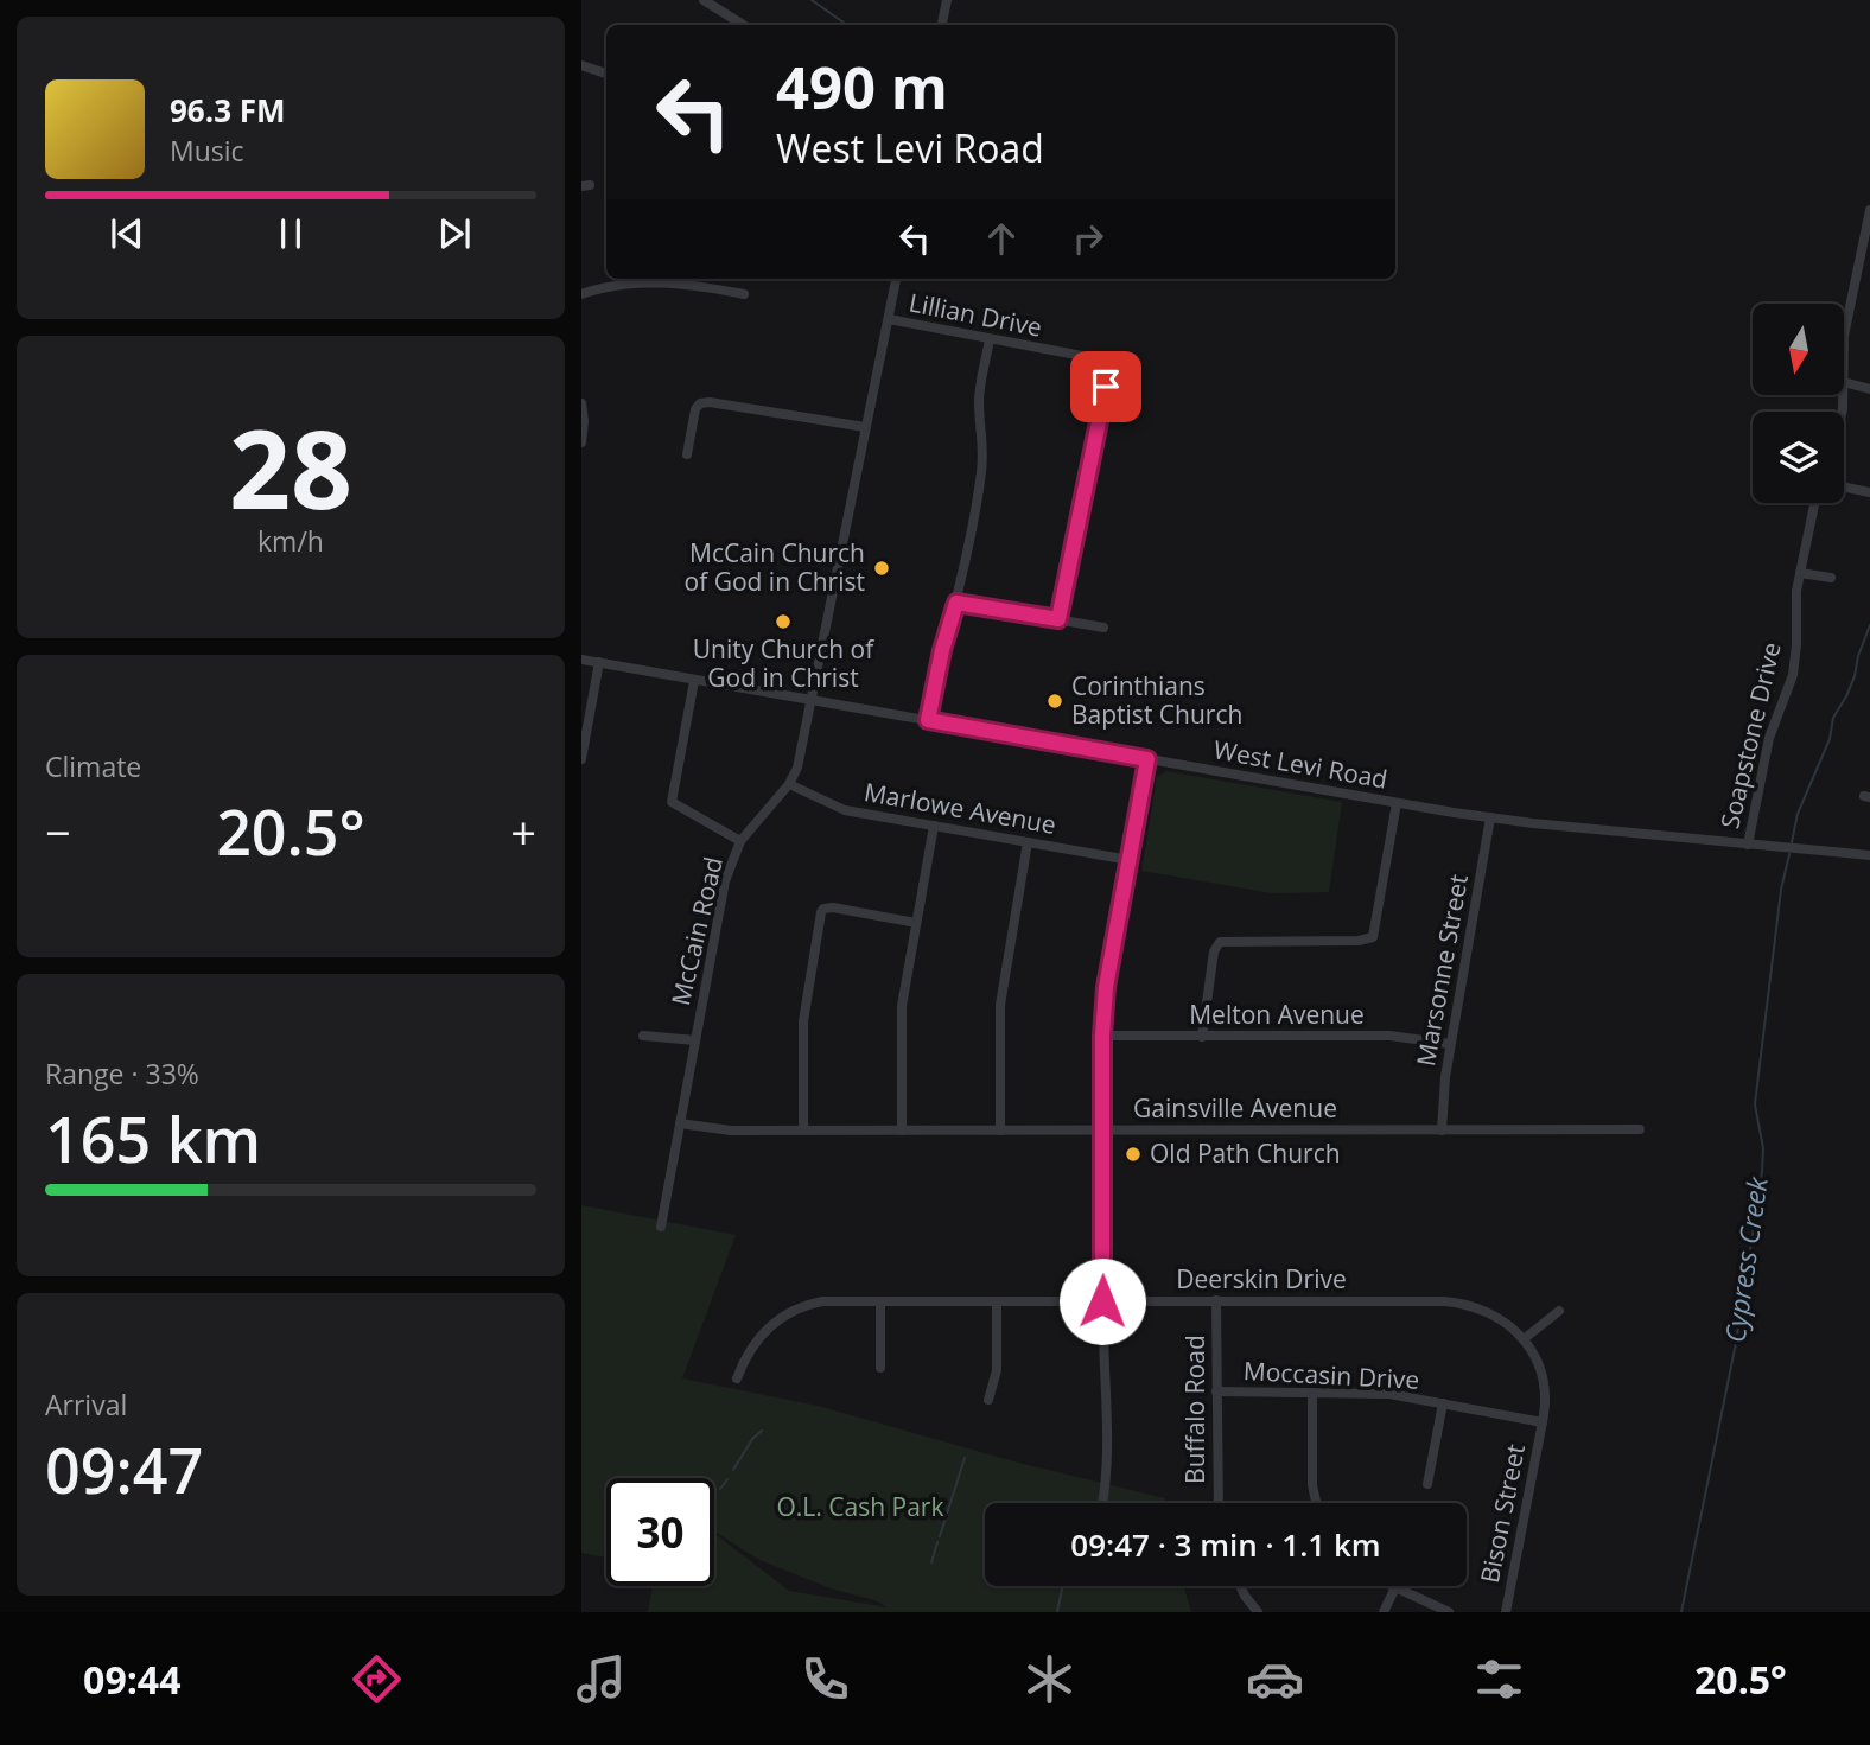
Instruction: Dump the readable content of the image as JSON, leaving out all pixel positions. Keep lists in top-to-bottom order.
{
  "streets": {
    "street": [
      "Lillian Drive",
      "Soapstone Drive",
      "West Levi Road",
      "Marlowe Avenue",
      "McCain Road",
      "Marsonne Street",
      "Melton Avenue",
      "Gainsville Avenue",
      "Deerskin Drive",
      "Moccasin Drive",
      "Buffalo Road",
      "Bison Street"
    ]
  },
  "crossings": [
    ["Lillian Drive", "McCain Road"],
    ["Soapstone Drive", "West Levi Road"],
    ["West Levi Road", "McCain Road"],
    ["West Levi Road", "Marsonne Street"],
    ["Marlowe Avenue", "McCain Road"],
    ["McCain Road", "Gainsville Avenue"],
    ["Marsonne Street", "Melton Avenue"],
    ["Marsonne Street", "Gainsville Avenue"],
    ["Deerskin Drive", "Moccasin Drive"],
    ["Deerskin Drive", "Buffalo Road"],
    ["Deerskin Drive", "Bison Street"],
    ["Moccasin Drive", "Buffalo Road"],
    ["Moccasin Drive", "Bison Street"]
  ],
  "water": ["Cypress Creek"],
  "parks": ["O.L. Cash Park"],
  "places": [
    "McCain Church of God in Christ",
    "Unity Church of God in Christ",
    "Corinthians Baptist Church",
    "Old Path Church"
  ],
  "north": "bottom",
  "page": {
    "turn": ["490 m", "West Levi Road"],
    "song": ["96.3 FM", "Music"],
    "tile": [
      ["28", "km/h"],
      "Climate",
      ["Range · 33%", "165 km"],
      ["Arrival", "09:47"]
    ],
    "heat": ["−", "20.5°", "+"],
    "limit": "30",
    "trip": "09:47 · 3 min · 1.1 km",
    "tabs": ["09:44", "20.5°"]
  }
}
